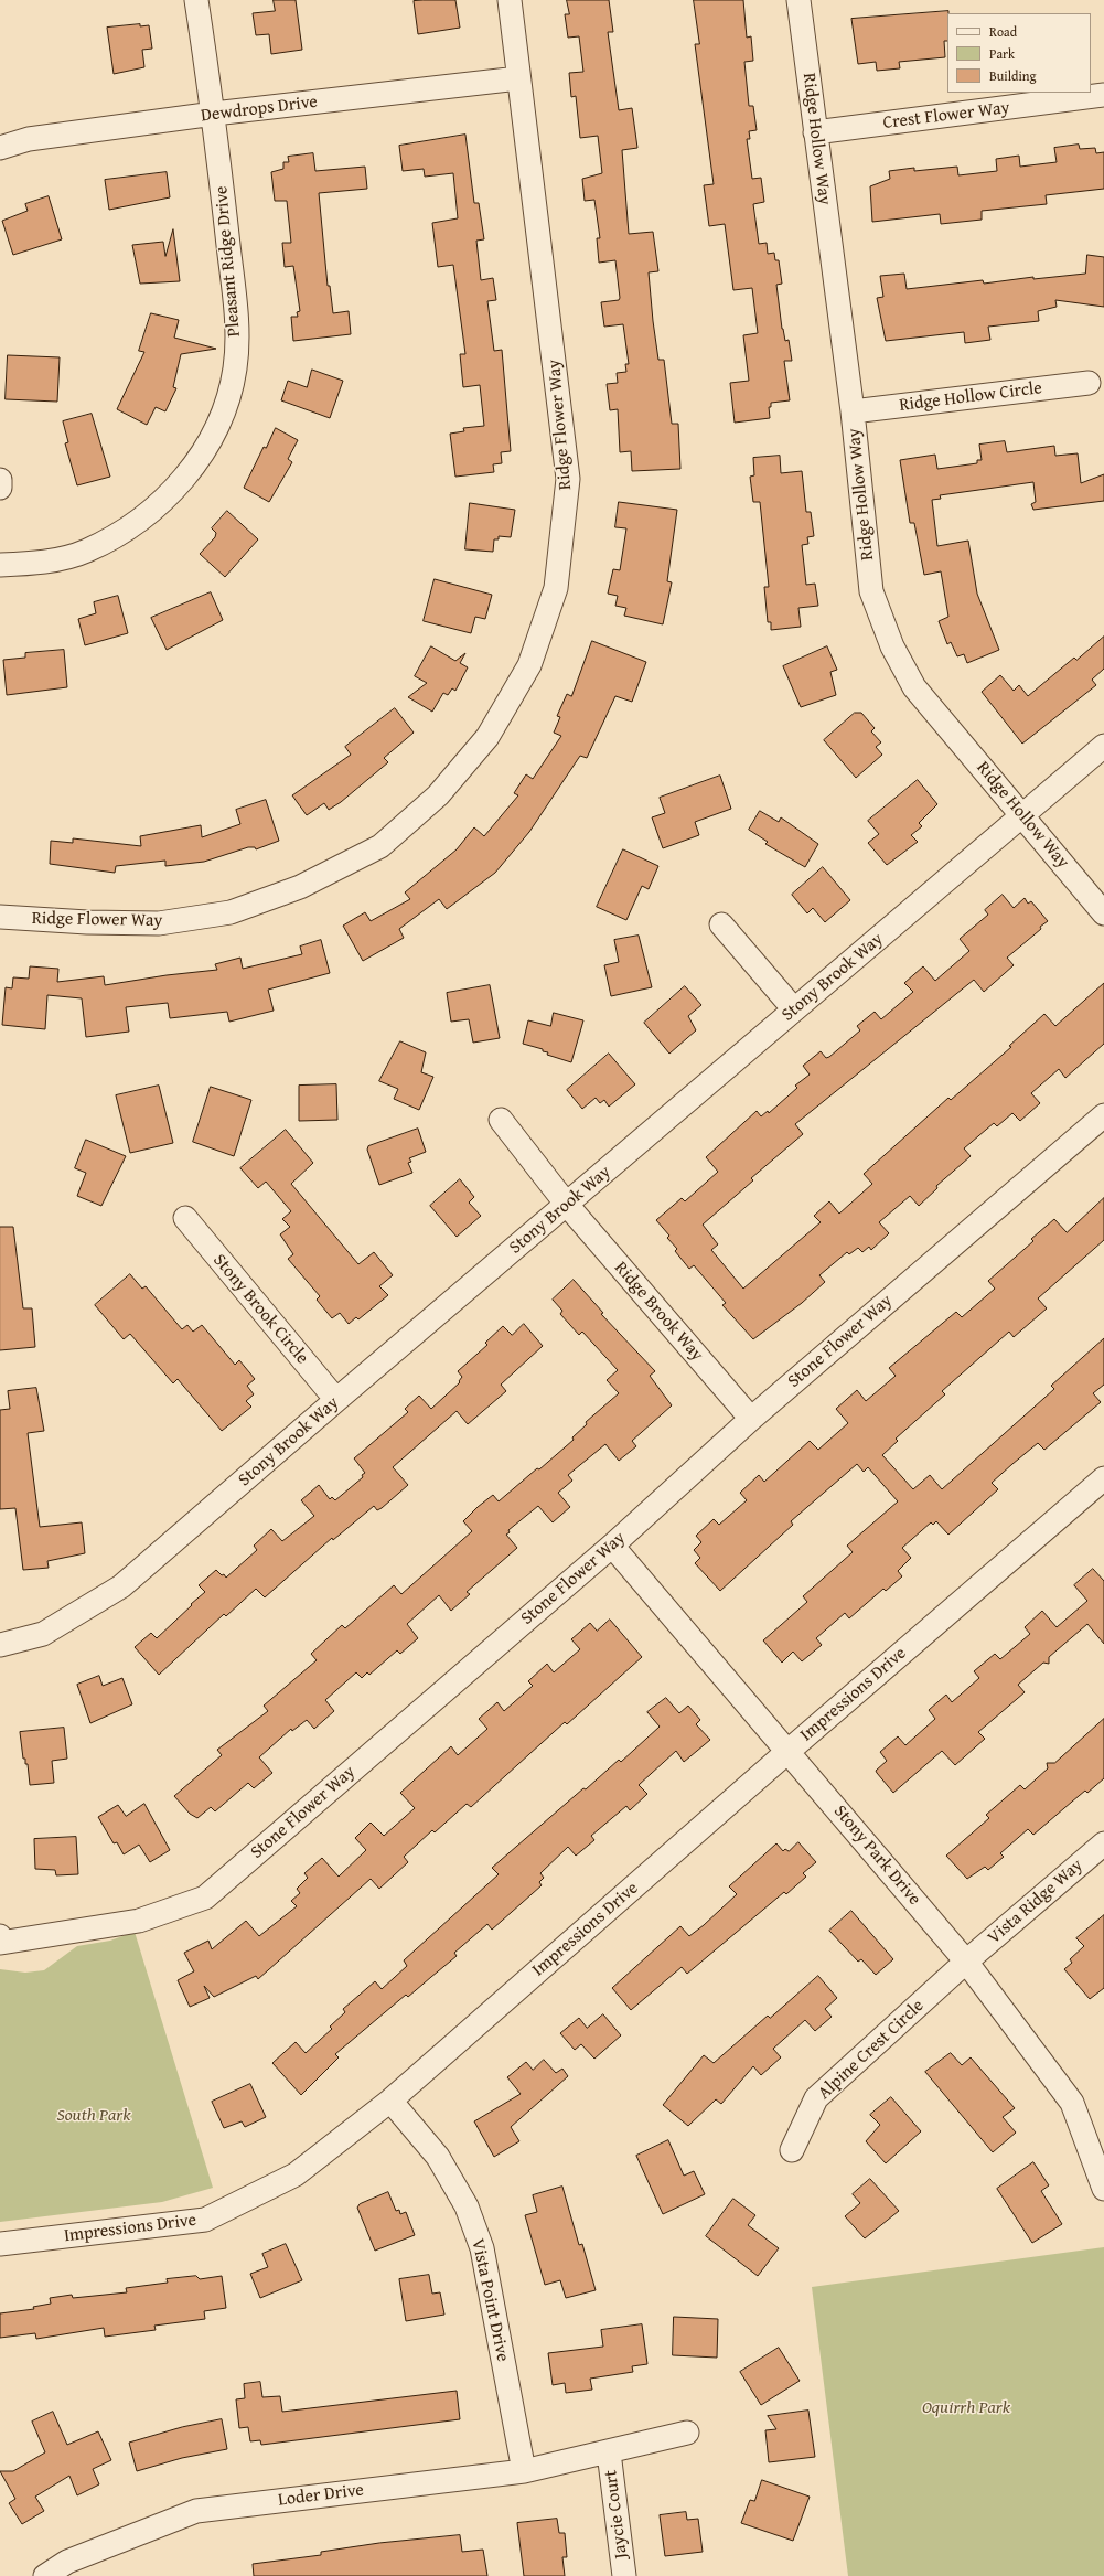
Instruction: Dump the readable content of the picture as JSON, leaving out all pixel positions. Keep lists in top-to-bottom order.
{
  "streets": {
    "street": [
      "Dewdrops Drive",
      "Crest Flower Way",
      "Ridge Hollow Way",
      "Pleasant Ridge Drive",
      "Ridge Hollow Circle",
      "Ridge Flower Way",
      "Stony Brook Way",
      "Stony Brook Circle",
      "Ridge Brook Way",
      "Stone Flower Way",
      "Impressions Drive",
      "Stony Park Drive",
      "Vista Ridge Way",
      "Alpine Crest Circle",
      "Vista Point Drive",
      "Loder Drive",
      "Jaycie Court"
    ]
  },
  "crossings": [
    ["Dewdrops Drive", "Pleasant Ridge Drive"],
    ["Dewdrops Drive", "Ridge Flower Way"],
    ["Crest Flower Way", "Ridge Hollow Way"],
    ["Ridge Hollow Way", "Ridge Hollow Circle"],
    ["Ridge Hollow Way", "Stony Brook Way"],
    ["Stony Brook Way", "Stony Brook Circle"],
    ["Stony Brook Way", "Ridge Brook Way"],
    ["Ridge Brook Way", "Stone Flower Way"],
    ["Stone Flower Way", "Stony Park Drive"],
    ["Impressions Drive", "Stony Park Drive"],
    ["Impressions Drive", "Vista Point Drive"],
    ["Stony Park Drive", "Vista Ridge Way"],
    ["Stony Park Drive", "Alpine Crest Circle"],
    ["Vista Ridge Way", "Alpine Crest Circle"],
    ["Vista Point Drive", "Loder Drive"],
    ["Loder Drive", "Jaycie Court"]
  ],
  "parks": ["South Park", "Oquirrh Park"],
  "legend": ["Road", "Park", "Building"]
}
